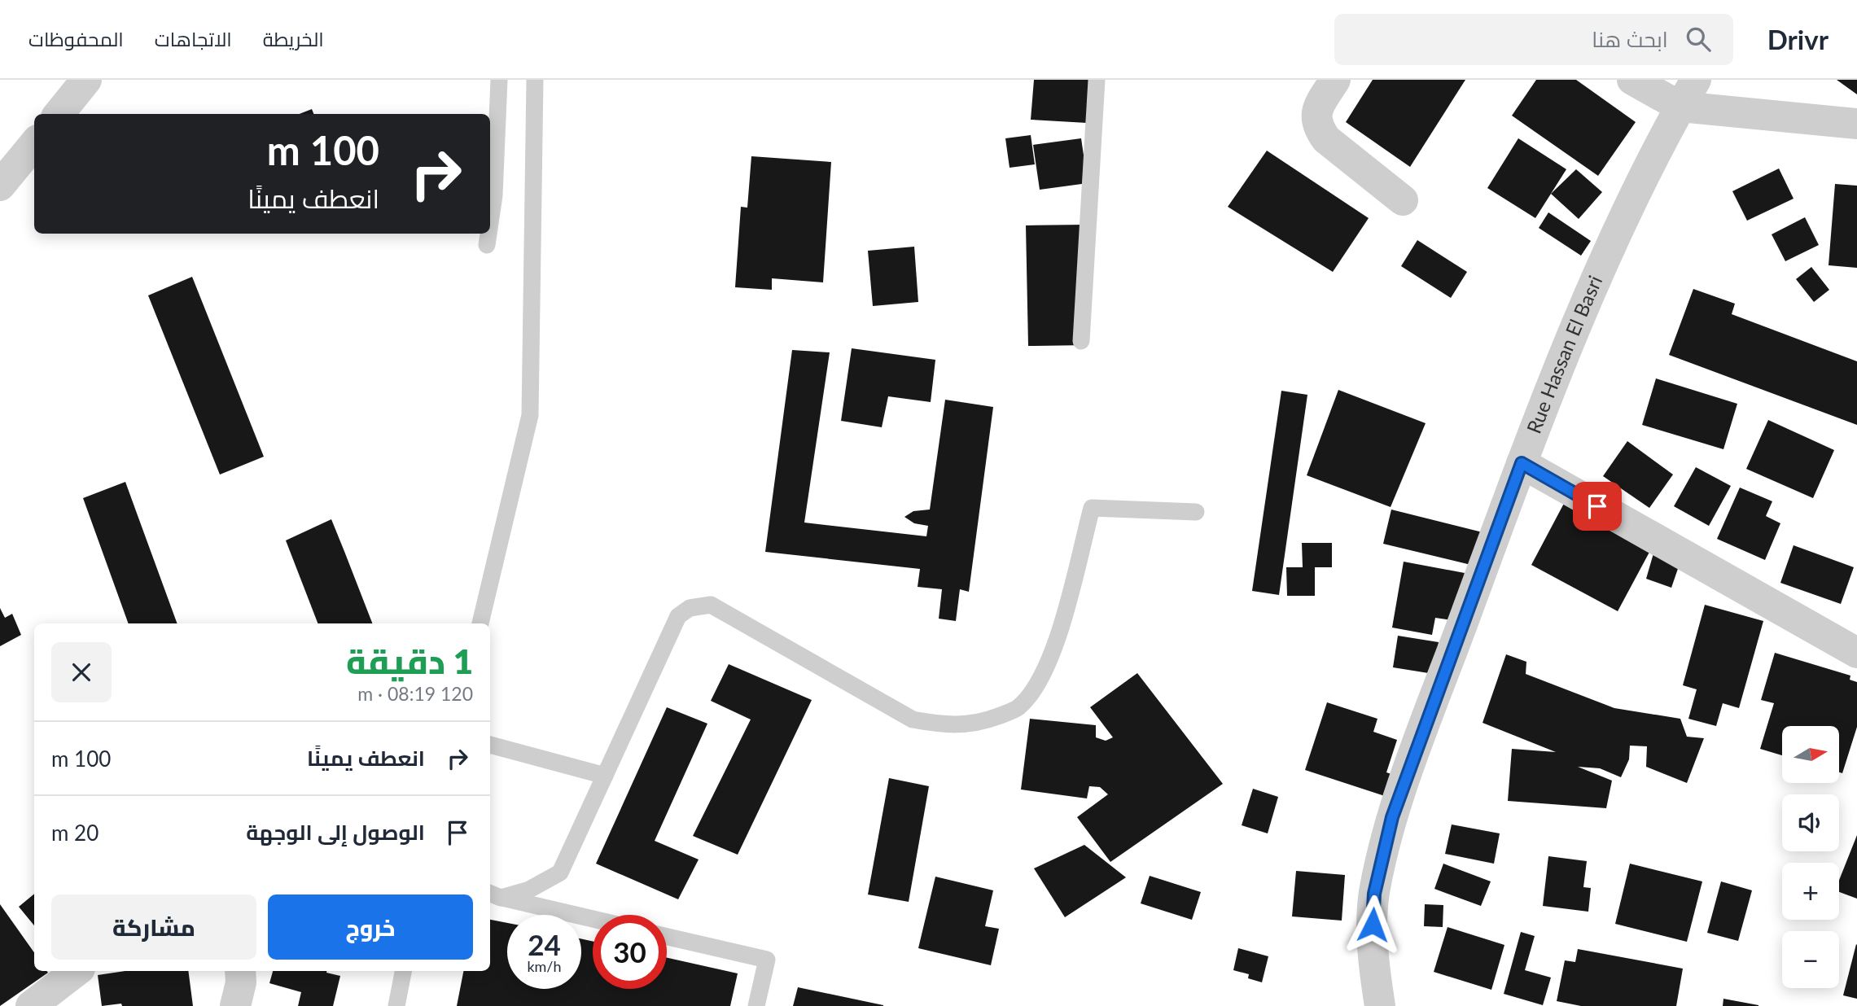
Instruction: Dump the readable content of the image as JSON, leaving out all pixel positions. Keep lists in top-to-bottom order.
{
  "streets": {
    "street": ["Rue Hassan El Basri"]
  },
  "north": "right",
  "page": {
    "header": "Drivr",
    "search": "ابحث هنا",
    "nav": ["الخريطة", "الاتجاهات", "المحفوظات"],
    "turn": ["100 m", "انعطف يمينًا"],
    "heading": ["1 دقيقة", "120 m · 08:19"],
    "list": [
      {
        "name": "انعطف يمينًا",
        "value": "100 m"
      },
      {
        "name": "الوصول إلى الوجهة",
        "value": "20 m"
      }
    ],
    "map_buttons": ["+", "−"],
    "buttons": ["خروج", "مشاركة"],
    "speed": "24 km/h",
    "limit": "30"
  }
}
